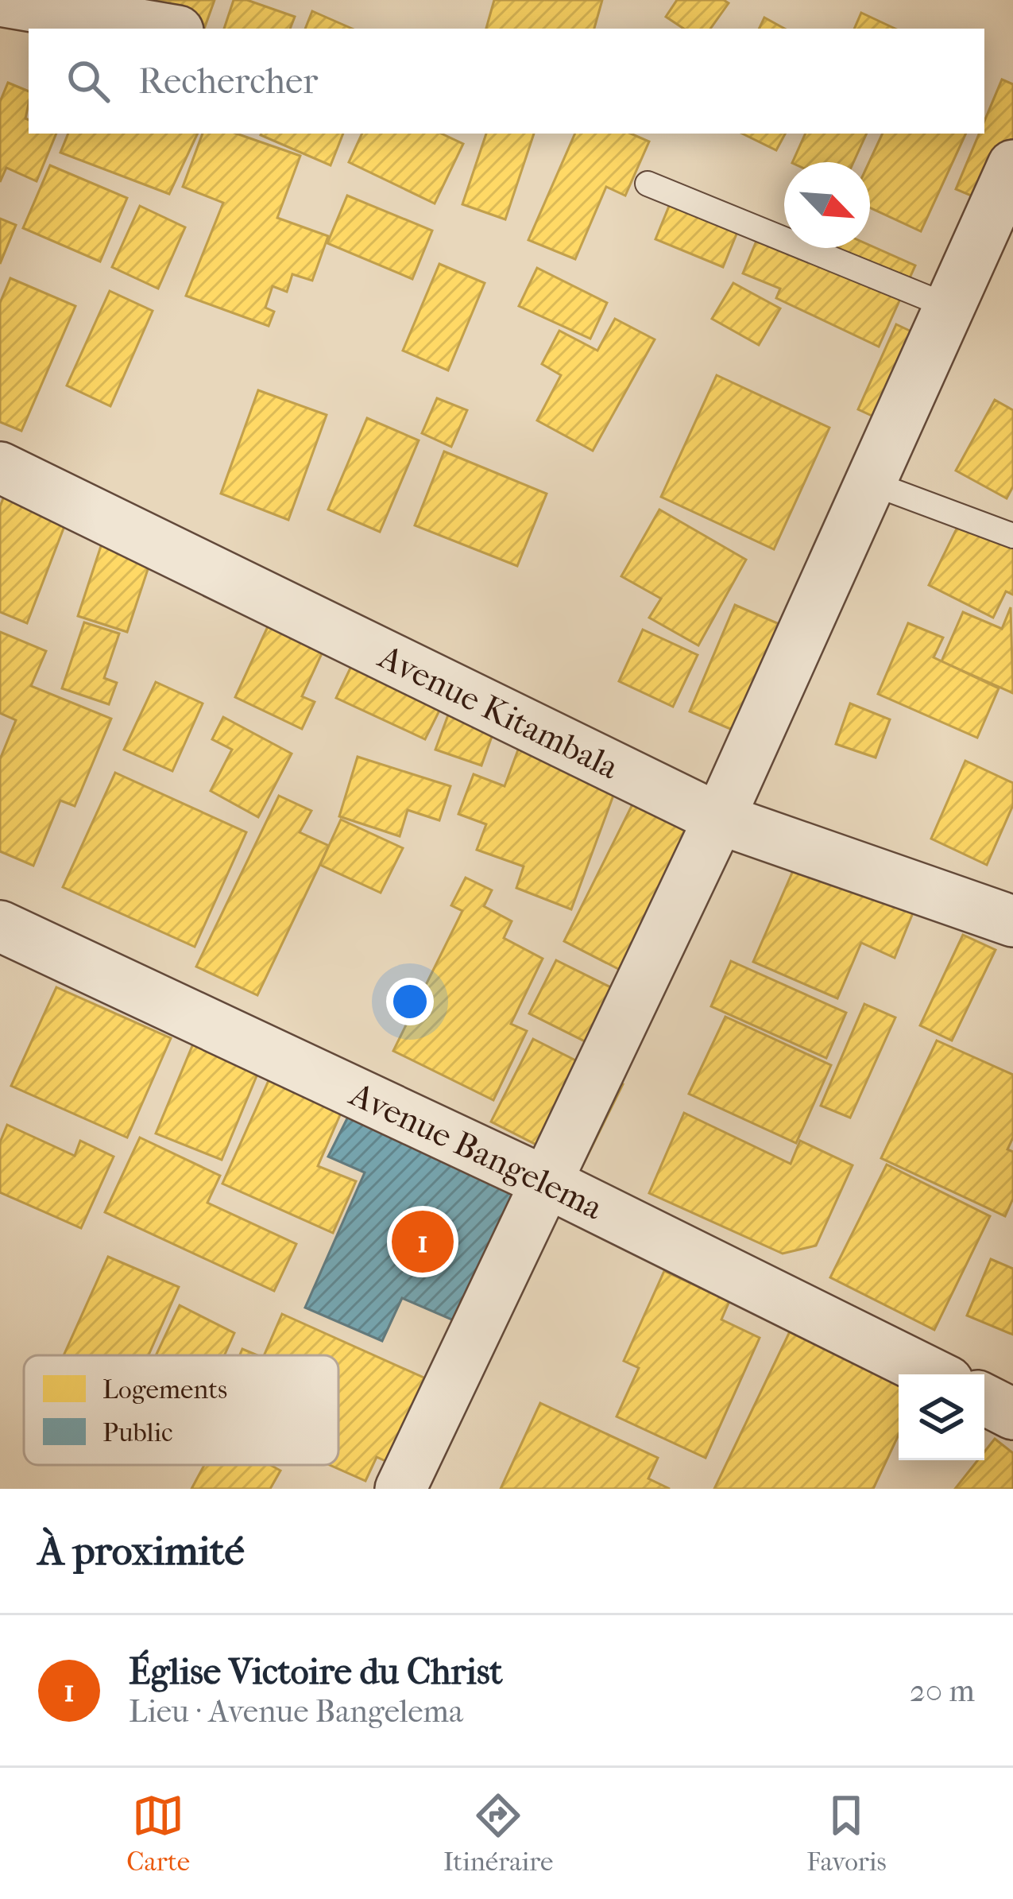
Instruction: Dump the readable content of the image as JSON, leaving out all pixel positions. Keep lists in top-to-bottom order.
{
  "streets": {
    "street": ["Avenue Kitambala", "Avenue Bangelema"]
  },
  "legend": ["Logements", "Public"],
  "north": "bottom right",
  "page": {
    "search": "Rechercher",
    "pins": "1",
    "heading": "À proximité",
    "list": [
      {
        "mark": "1",
        "name": "Église Victoire du Christ",
        "note": "Lieu · Avenue Bangelema",
        "value": "20 m"
      }
    ],
    "nav": ["Carte", "Itinéraire", "Favoris"]
  }
}
